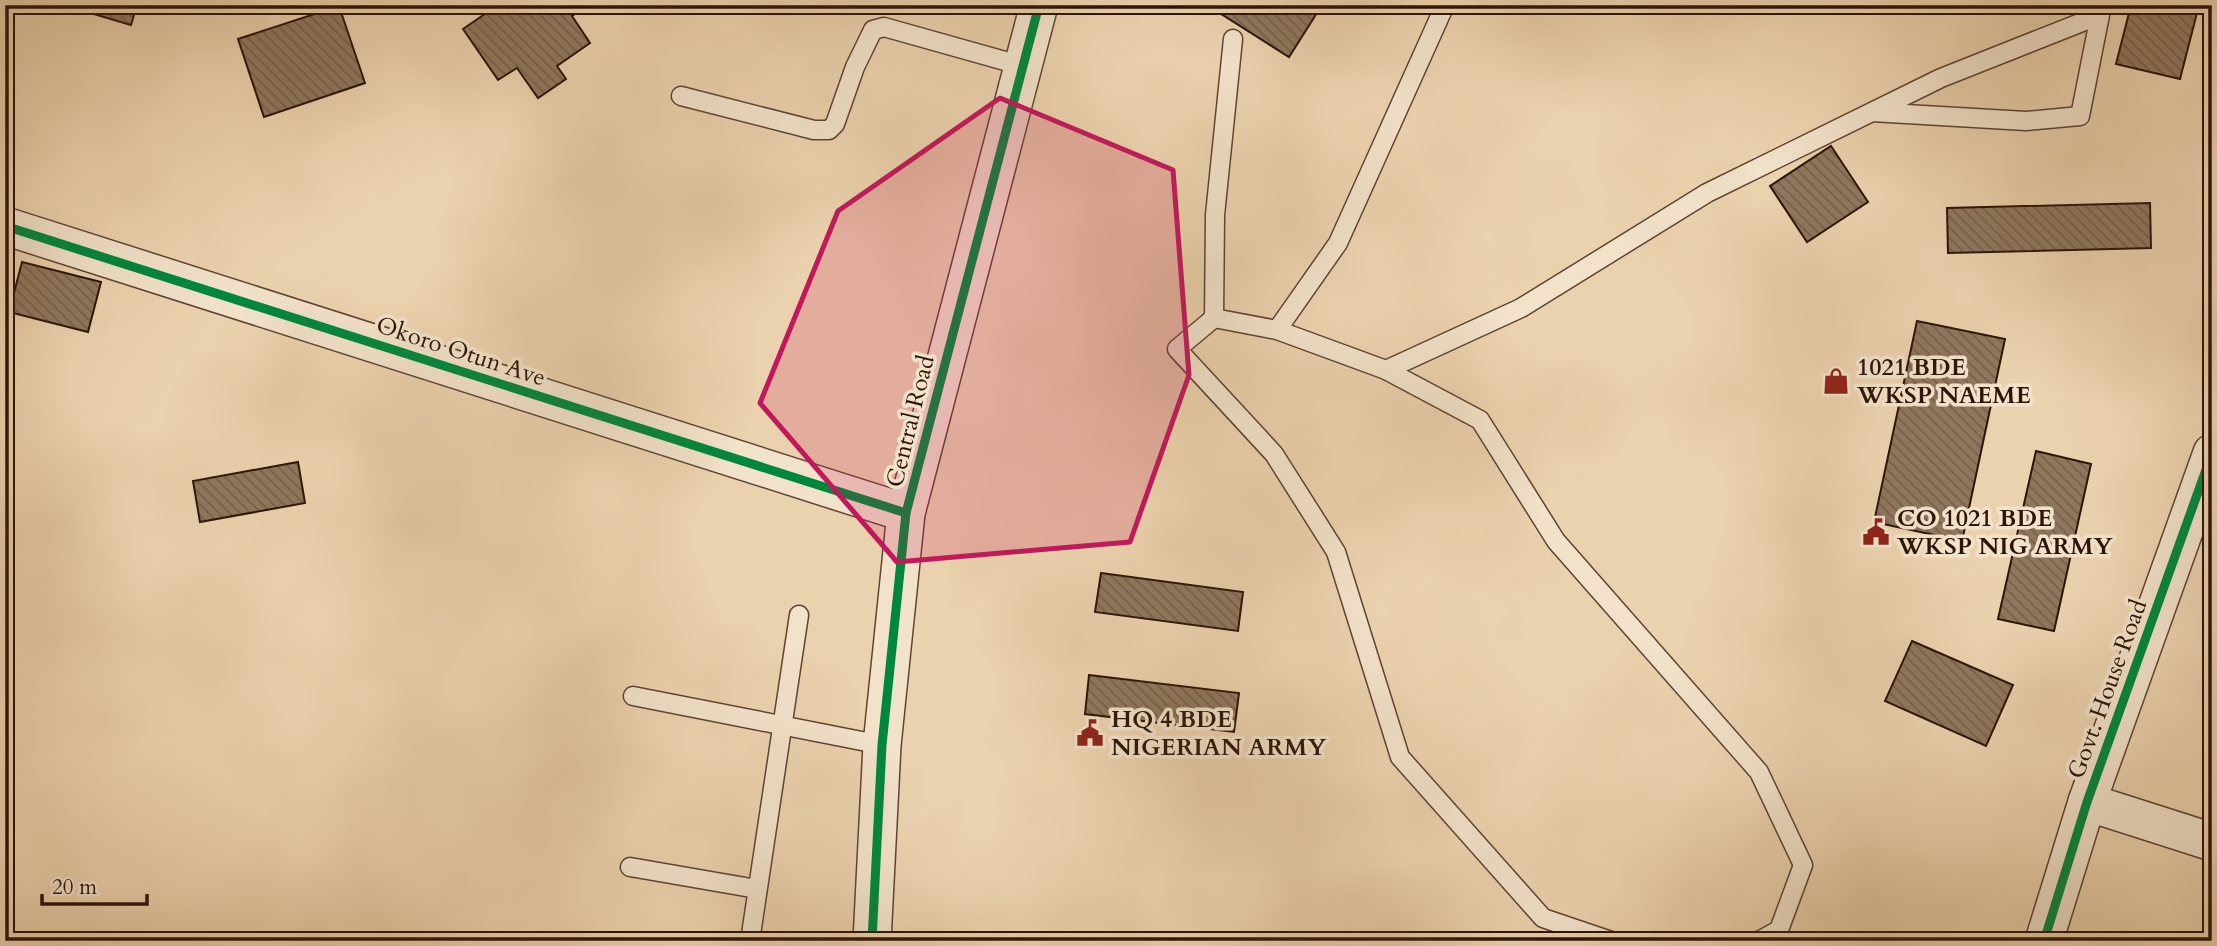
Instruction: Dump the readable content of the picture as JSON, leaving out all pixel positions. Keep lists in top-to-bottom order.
{
  "streets": {
    "street": ["Okoro Otun Ave", "Central Road", "Govt. House Road"]
  },
  "crossings": [
    ["Okoro Otun Ave", "Central Road"]
  ],
  "places": {
    "shop": ["1021 BDE WKSP NAEME"],
    "public building": ["CO 1021 BDE WKSP NIG ARMY", "HQ 4 BDE NIGERIAN ARMY"]
  },
  "scale_bar": "20 m"
}
